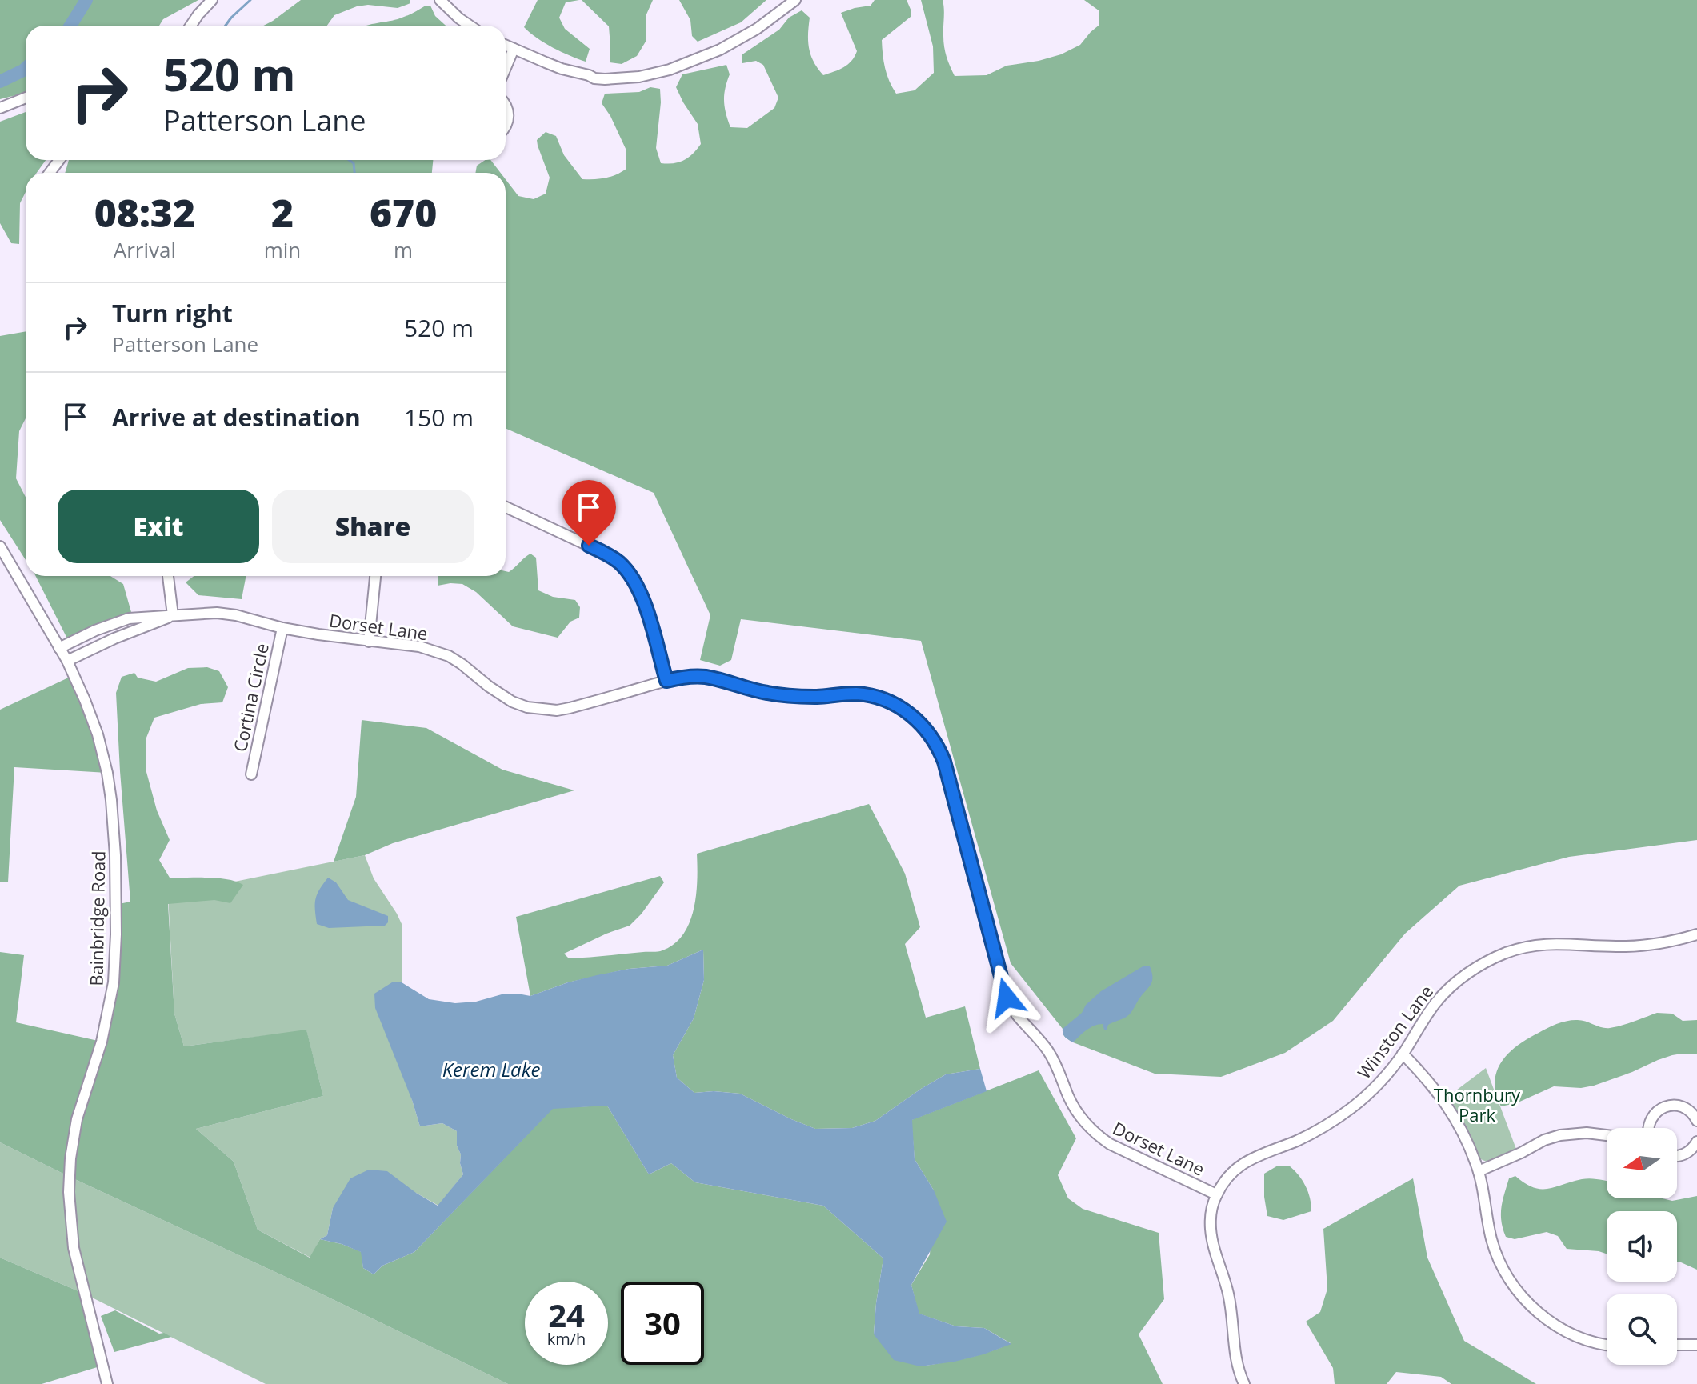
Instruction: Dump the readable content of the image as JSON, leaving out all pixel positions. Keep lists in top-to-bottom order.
{
  "streets": {
    "street": [
      "Dorset Lane",
      "Cortina Circle",
      "Bainbridge Road",
      "Winston Lane"
    ]
  },
  "crossings": [
    ["Dorset Lane", "Cortina Circle"],
    ["Dorset Lane", "Bainbridge Road"],
    ["Dorset Lane", "Winston Lane"]
  ],
  "water": ["Kerem Lake"],
  "parks": ["Thornbury Park"],
  "north": "left",
  "page": {
    "turn": ["520 m", "Patterson Lane"],
    "eta": [
      "08:32",
      "Arrival",
      "2",
      "min",
      "670",
      "m"
    ],
    "list": [
      {
        "name": "Turn right",
        "note": "Patterson Lane",
        "value": "520 m"
      },
      {
        "name": "Arrive at destination",
        "value": "150 m"
      }
    ],
    "buttons": ["Exit", "Share"],
    "speed": "24 km/h",
    "limit": "30"
  }
}
